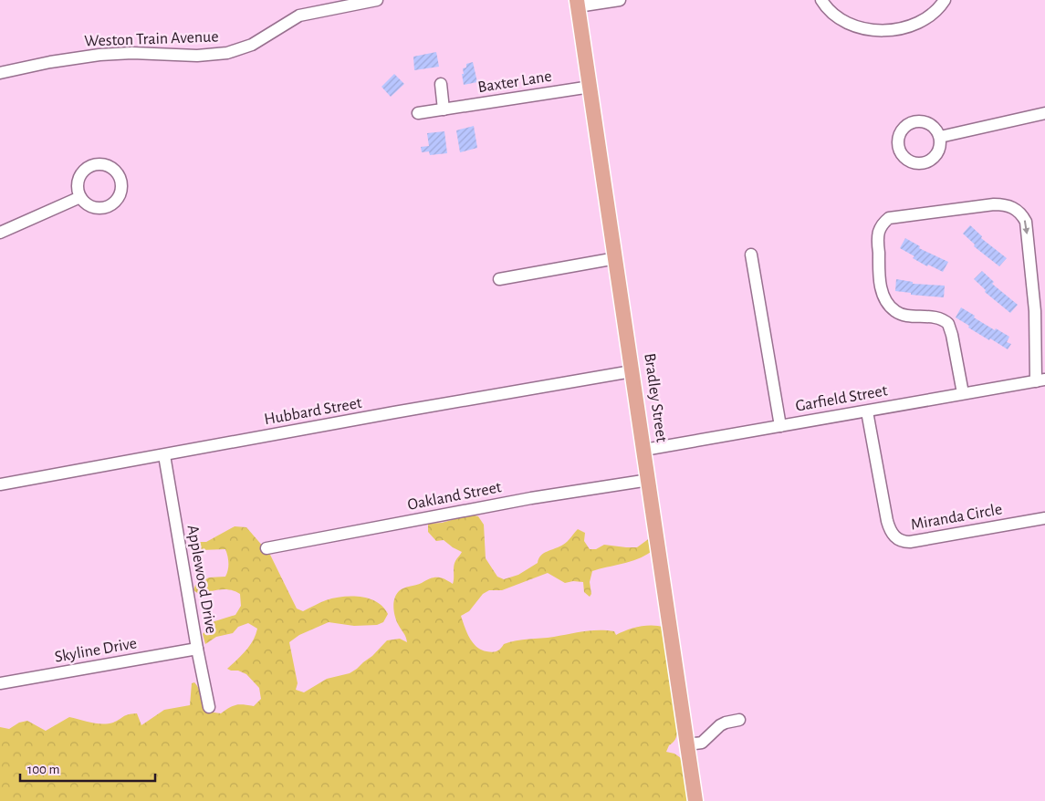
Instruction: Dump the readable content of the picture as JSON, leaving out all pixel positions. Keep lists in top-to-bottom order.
{
  "streets": {
    "main road": ["Bradley Street"],
    "street": [
      "Weston Train Avenue",
      "Baxter Lane",
      "Garfield Street",
      "Hubbard Street",
      "Oakland Street",
      "Miranda Circle",
      "Applewood Drive",
      "Skyline Drive"
    ]
  },
  "crossings": [
    ["Baxter Lane", "Bradley Street"],
    ["Bradley Street", "Garfield Street"],
    ["Bradley Street", "Hubbard Street"],
    ["Bradley Street", "Oakland Street"],
    ["Garfield Street", "Miranda Circle"],
    ["Hubbard Street", "Applewood Drive"],
    ["Applewood Drive", "Skyline Drive"]
  ],
  "scale_bar": "100 m"
}
